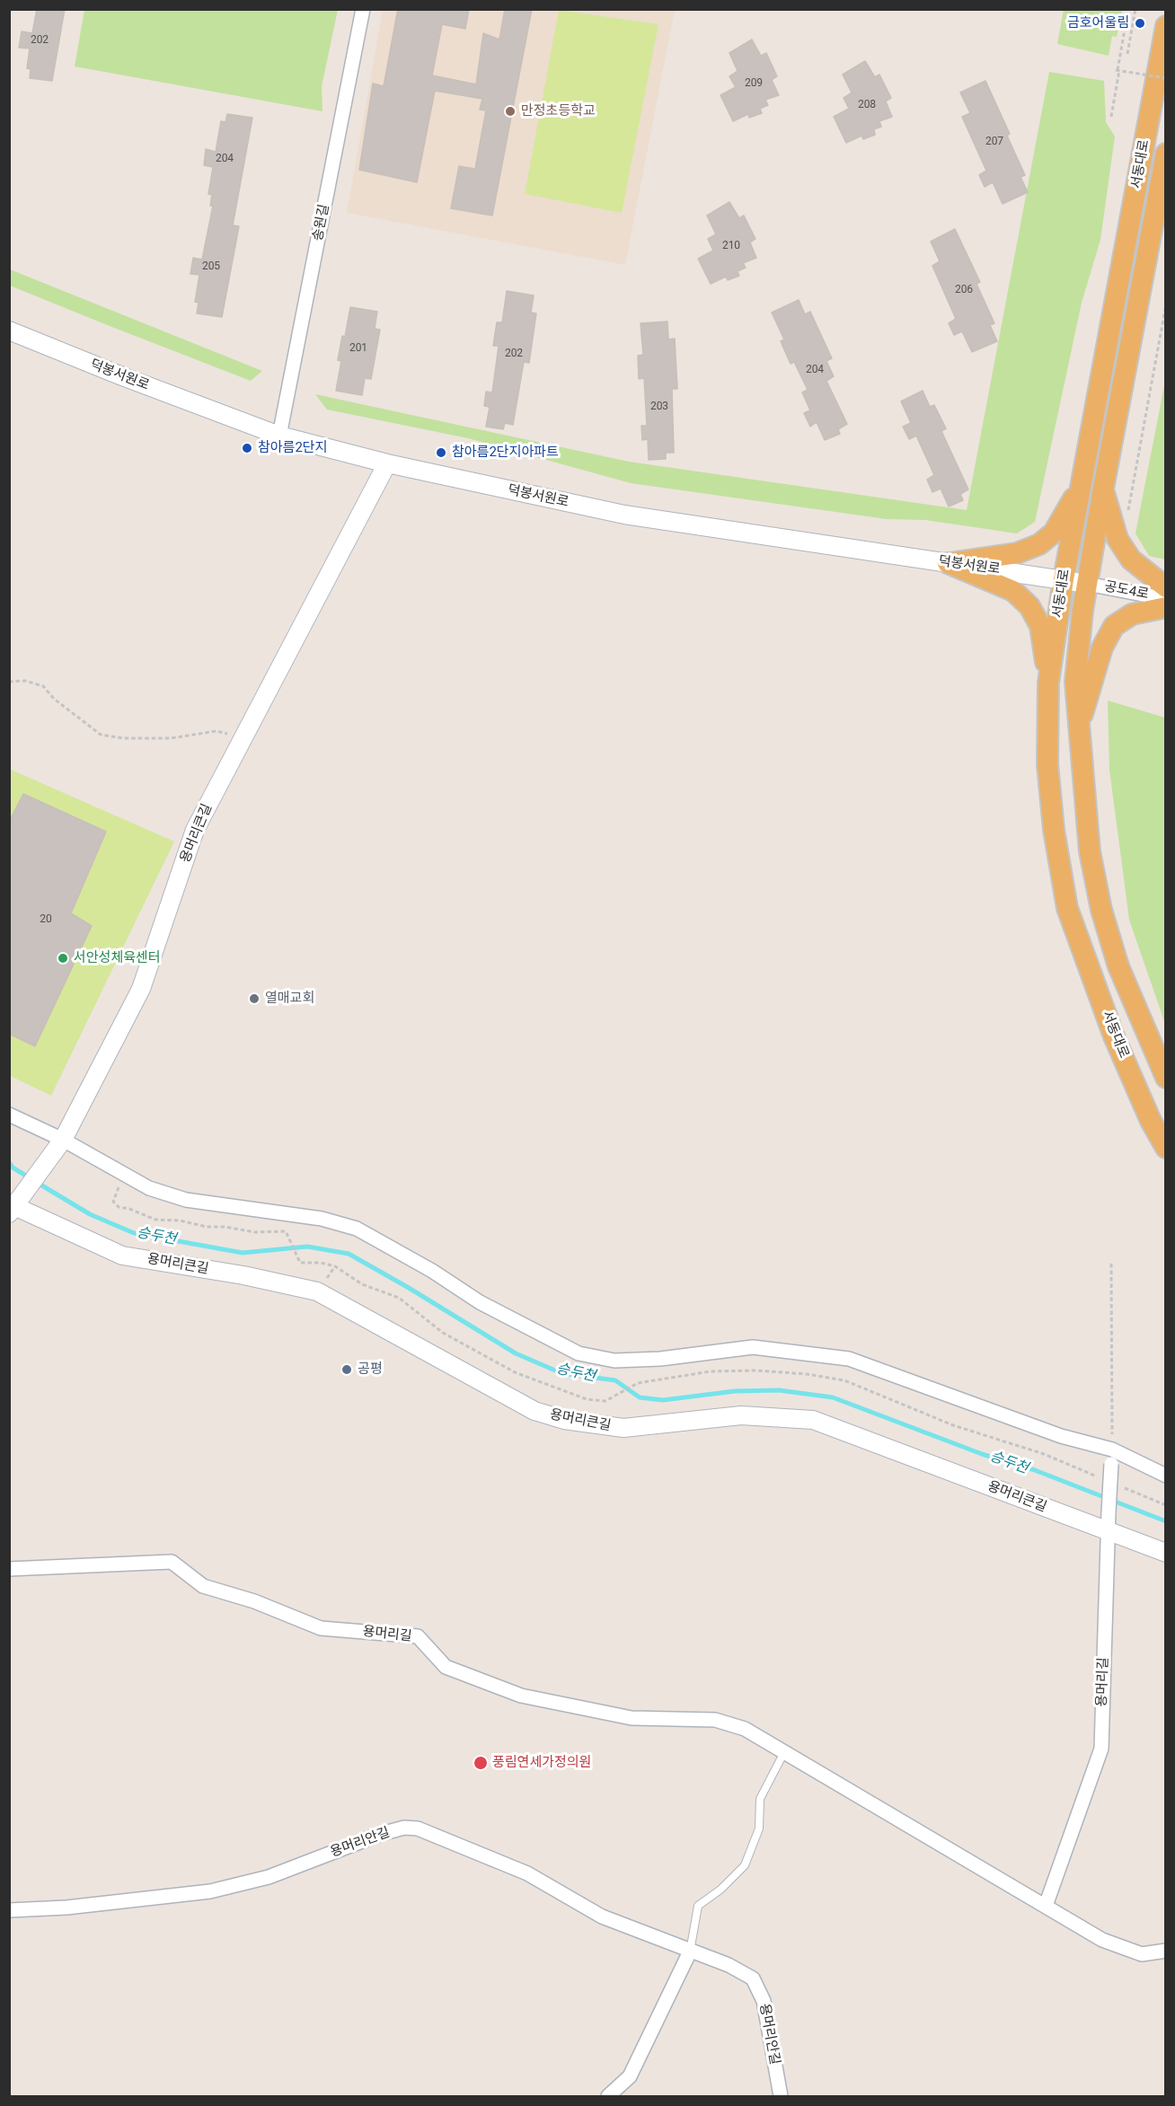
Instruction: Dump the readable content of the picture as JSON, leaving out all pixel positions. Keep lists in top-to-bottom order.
{
  "streets": {
    "main road": ["서동대로"],
    "street": [
      "송원길",
      "덕봉서원로",
      "공도4로",
      "용머리큰길",
      "용머리길",
      "용머리안길"
    ]
  },
  "crossings": [
    ["서동대로", "덕봉서원로"],
    ["서동대로", "공도4로"],
    ["송원길", "덕봉서원로"],
    ["덕봉서원로", "공도4로"],
    ["덕봉서원로", "용머리큰길"],
    ["용머리큰길", "용머리길"]
  ],
  "water": ["승두천"],
  "places": [
    "금호어울림",
    "만정초등학교",
    "참아름2단지",
    "참아름2단지아파트",
    "서안성체육센터",
    "열매교회",
    "공평",
    "풍림연세가정의원"
  ],
  "house_numbers": [
    "202",
    "209",
    "208",
    "207",
    "204",
    "210",
    "205",
    "206",
    "201",
    "202",
    "204",
    "203",
    "20"
  ]
}
